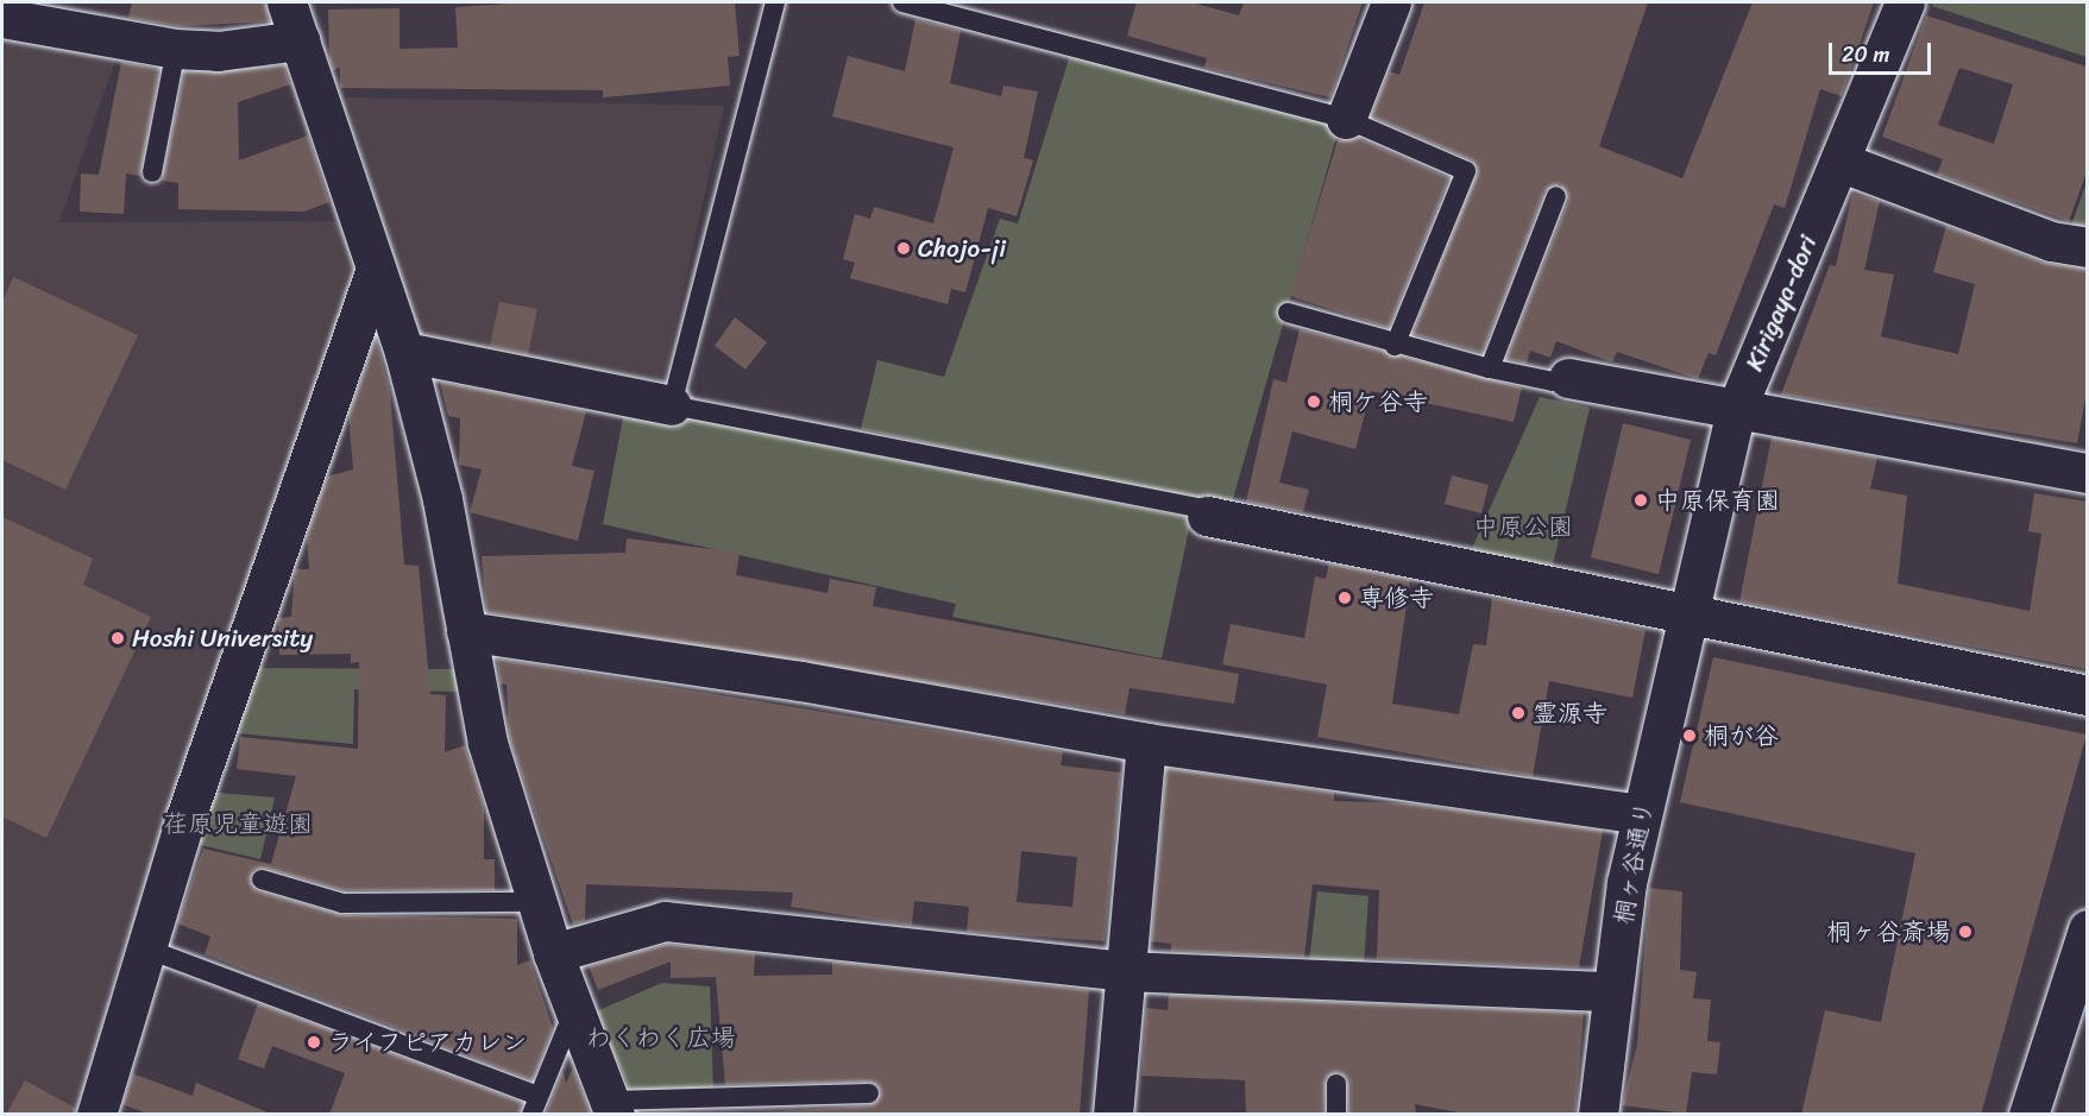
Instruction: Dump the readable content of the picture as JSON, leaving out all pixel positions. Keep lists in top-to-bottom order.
{
  "streets": {
    "street": ["Kirigaya-dori", "桐ヶ谷通り"]
  },
  "crossings": [
    ["Kirigaya-dori", "桐ヶ谷通り"]
  ],
  "parks": ["中原公園", "荏原児童遊園", "わくわく広場"],
  "places": [
    "Chojo-ji",
    "桐ケ谷寺",
    "中原保育園",
    "専修寺",
    "Hoshi University",
    "霊源寺",
    "桐が谷",
    "桐ヶ谷斎場",
    "ライフピアカレン"
  ],
  "scale_bar": "20 m"
}
